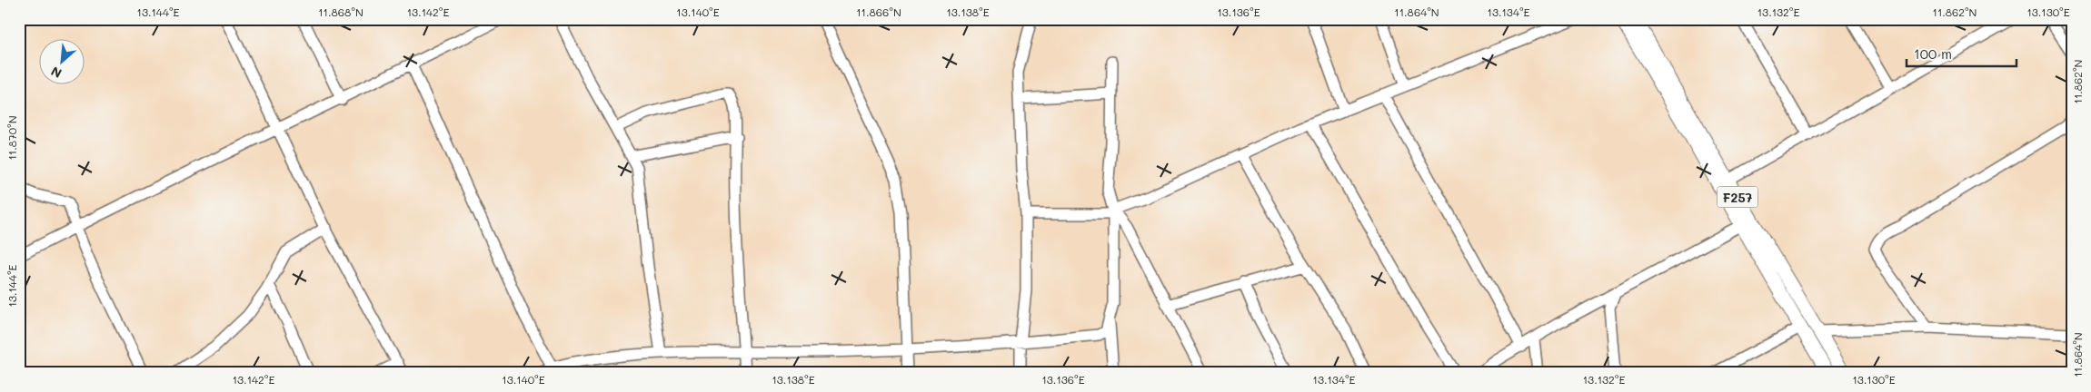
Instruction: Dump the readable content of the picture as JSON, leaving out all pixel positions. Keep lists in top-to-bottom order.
{
  "streets": {
    "main road": ["F257"]
  },
  "scale_bar": "100 m",
  "north": "bottom left",
  "coordinates": [
    "13.144°E",
    "11.868°N",
    "13.142°E",
    "13.140°E",
    "11.866°N",
    "13.138°E",
    "13.136°E",
    "11.864°N",
    "13.134°E",
    "13.132°E",
    "11.862°N",
    "13.130°E",
    "11.870°N"
  ]
}
